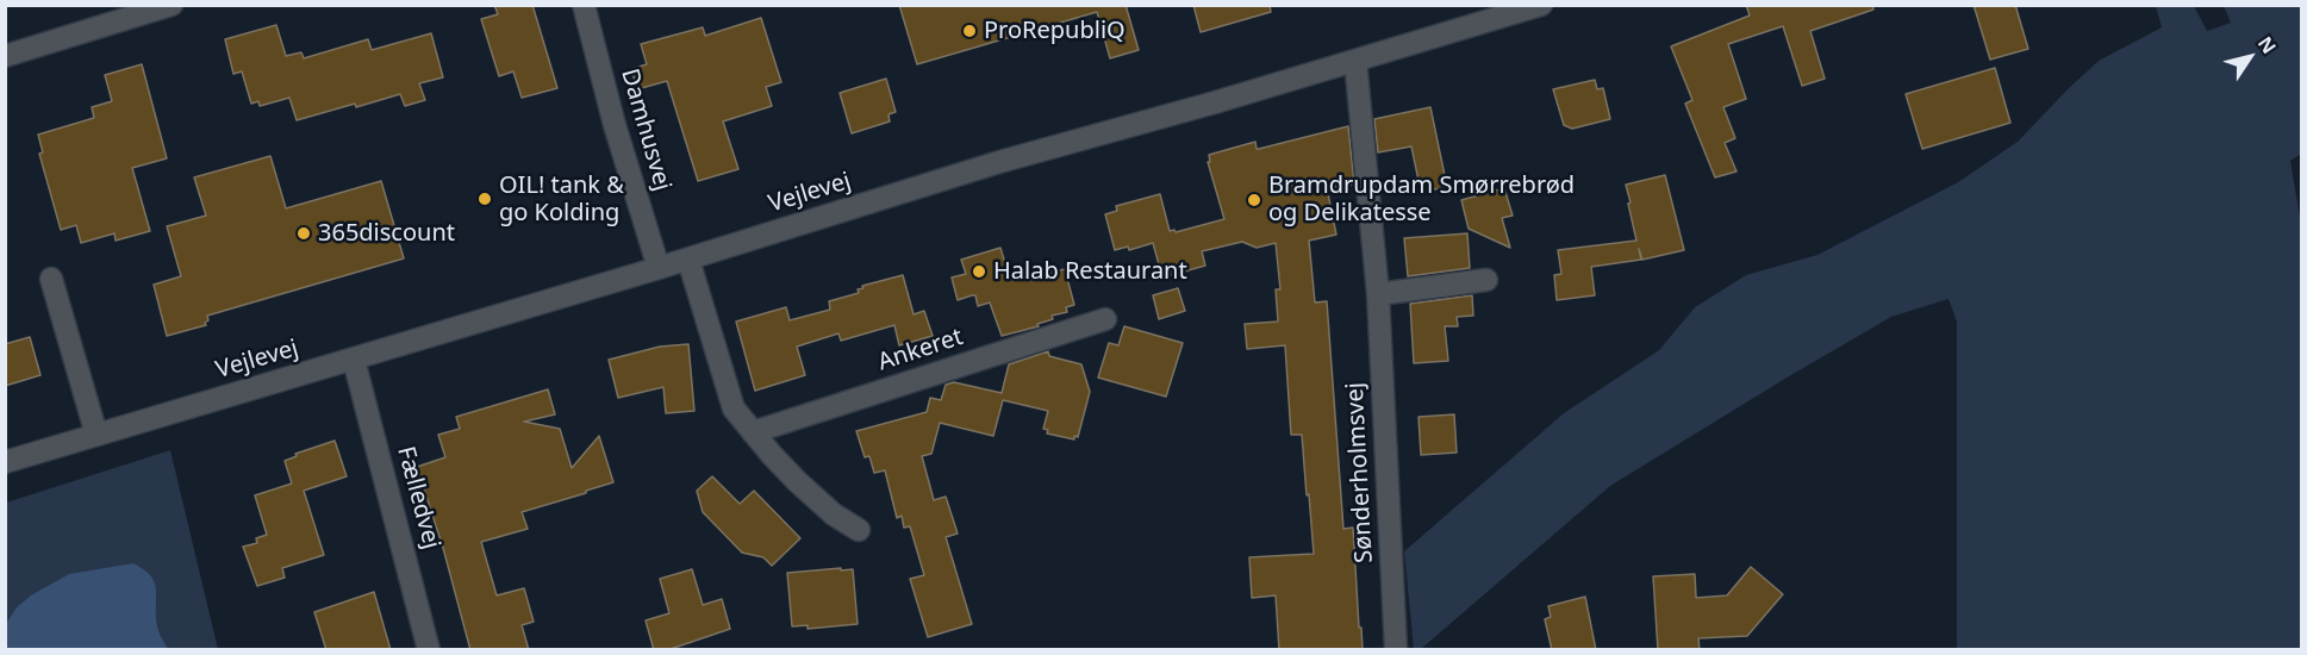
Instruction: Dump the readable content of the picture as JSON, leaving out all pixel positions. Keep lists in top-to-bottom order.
{
  "streets": {
    "street": [
      "Damhusvej",
      "Vejlevej",
      "Ankeret",
      "Sønderholmsvej",
      "Fælledvej"
    ]
  },
  "crossings": [
    ["Damhusvej", "Vejlevej"],
    ["Vejlevej", "Sønderholmsvej"],
    ["Vejlevej", "Fælledvej"]
  ],
  "places": [
    "ProRepubliQ",
    "OIL! tank & go Kolding",
    "Bramdrupdam Smørrebrød og Delikatesse",
    "365discount",
    "Halab Restaurant"
  ],
  "north": "top right"
}
